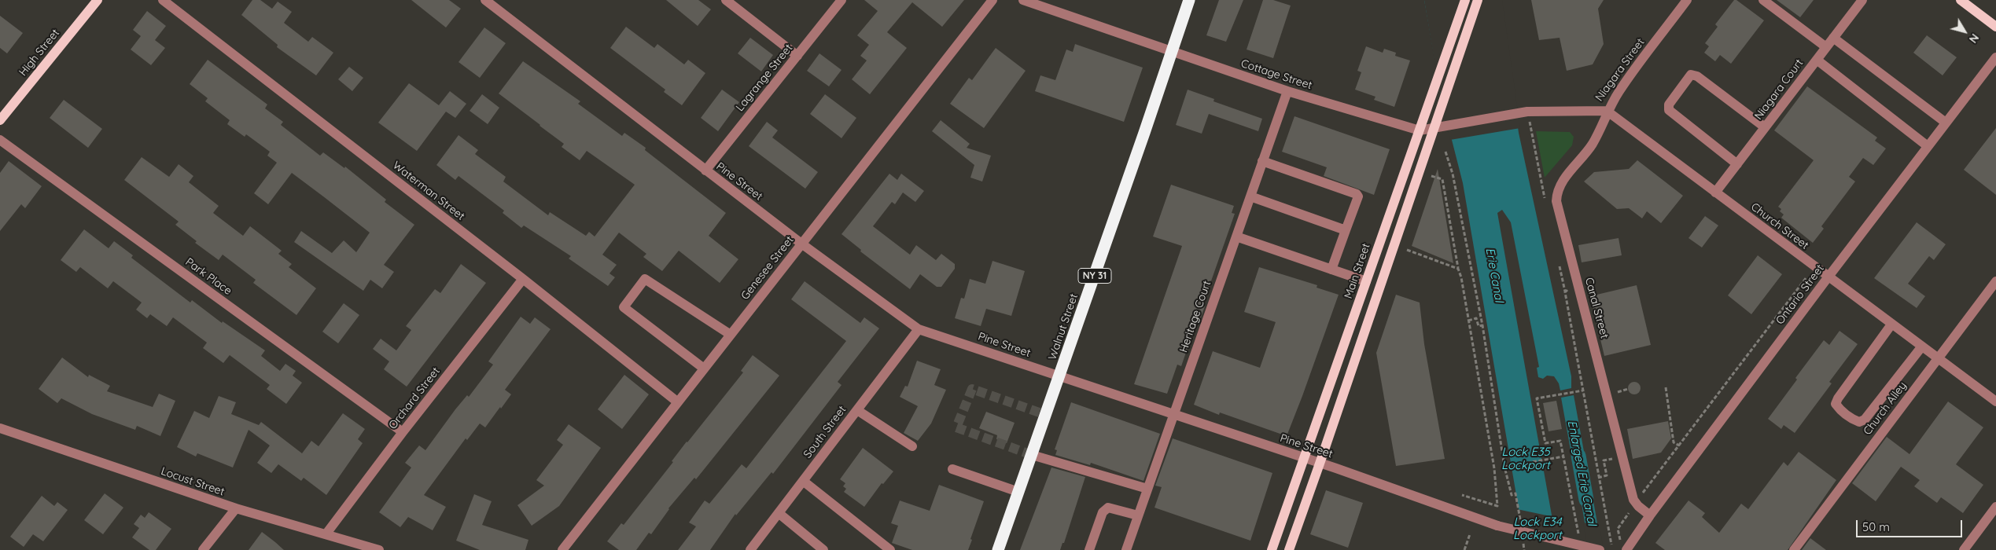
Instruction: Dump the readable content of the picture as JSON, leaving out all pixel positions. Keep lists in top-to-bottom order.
{
  "streets": {
    "highway": ["NY 31", "Walnut Street"],
    "main road": ["High Street", "Main Street"],
    "street": [
      "Niagara Street",
      "Cottage Street",
      "Lagrange Street",
      "Niagara Court",
      "Pine Street",
      "Waterman Street",
      "Church Street",
      "Genesee Street",
      "Park Place",
      "Ontario Street",
      "Canal Street",
      "Heritage Court",
      "Orchard Street",
      "Church Alley",
      "South Street",
      "Locust Street"
    ]
  },
  "crossings": [
    ["Niagara Street", "Cottage Street"],
    ["Niagara Street", "Church Street"],
    ["Niagara Street", "Canal Street"],
    ["Cottage Street", "Main Street"],
    ["Cottage Street", "Heritage Court"],
    ["Cottage Street", "Walnut Street"],
    ["Lagrange Street", "Pine Street"],
    ["Niagara Court", "Church Street"],
    ["Pine Street", "Genesee Street"],
    ["Pine Street", "Main Street"],
    ["Pine Street", "Heritage Court"],
    ["Pine Street", "Walnut Street"],
    ["Pine Street", "South Street"],
    ["Waterman Street", "Genesee Street"],
    ["Waterman Street", "Orchard Street"],
    ["Church Street", "Ontario Street"],
    ["Church Street", "Canal Street"],
    ["Church Street", "Church Alley"],
    ["Park Place", "Orchard Street"],
    ["Orchard Street", "Locust Street"]
  ],
  "water": [
    "Erie Canal",
    "Lock E35 Lockport",
    "Enlarged Erie Canal",
    "Lock E34 Lockport"
  ],
  "scale_bar": "50 m",
  "north": "bottom right"
}
